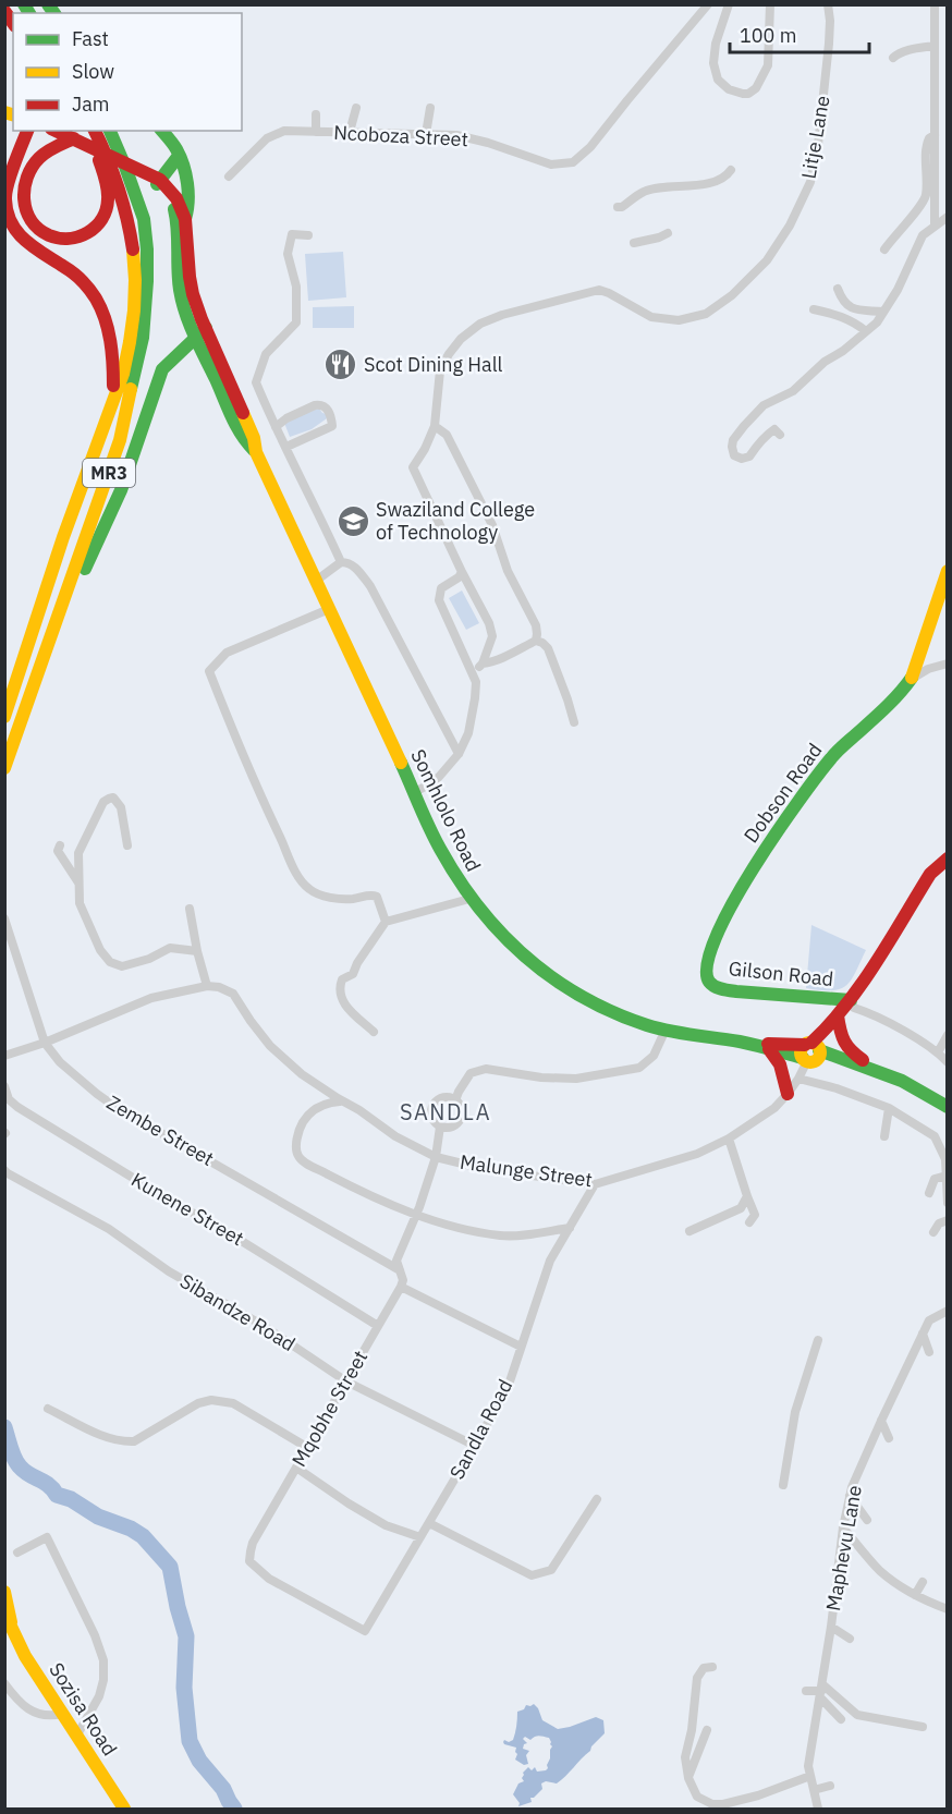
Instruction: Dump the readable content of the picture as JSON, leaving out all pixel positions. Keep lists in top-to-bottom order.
{
  "streets": {
    "main road": [
      "MR3",
      "Dobson Road",
      "Somhlolo Road",
      "Gilson Road",
      "Sozisa Road"
    ],
    "street": [
      "Ncoboza Street",
      "Litje Lane",
      "Zembe Street",
      "Malunge Street",
      "Kunene Street",
      "Sibandze Road",
      "Mqobhe Street",
      "Sandla Road",
      "Maphevu Lane"
    ]
  },
  "crossings": [
    ["Dobson Road", "Gilson Road"],
    ["Somhlolo Road", "Malunge Street"],
    ["Malunge Street", "Sandla Road"],
    ["Kunene Street", "Mqobhe Street"],
    ["Sibandze Road", "Mqobhe Street"],
    ["Sibandze Road", "Sandla Road"],
    ["Mqobhe Street", "Sandla Road"]
  ],
  "districts": ["SANDLA"],
  "places": {
    "restaurant": ["Scot Dining Hall"],
    "school or university": ["Swaziland College of Technology"]
  },
  "legend": ["Fast", "Slow", "Jam"],
  "scale_bar": "100 m"
}
